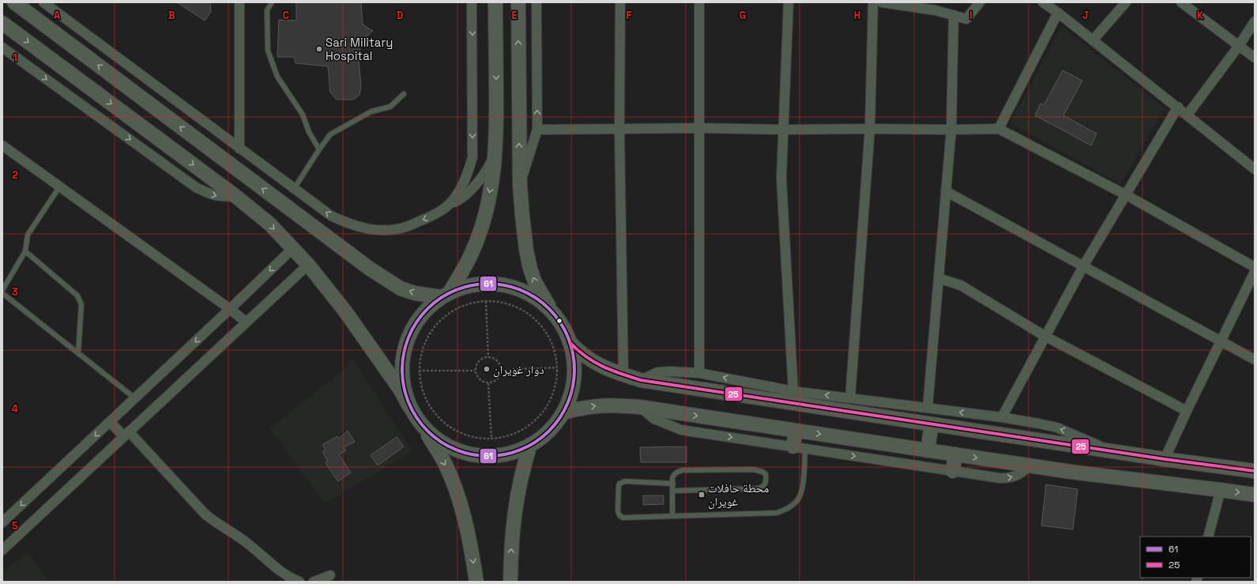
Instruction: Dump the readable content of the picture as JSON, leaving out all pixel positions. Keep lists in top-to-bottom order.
{
  "places": {
    "other": ["Sari Military Hospital", "دوار غويران"],
    "transit": ["محطة حافلات غويران"]
  },
  "lines": ["transit line 61", "transit line 25"],
  "legend": ["61", "25"],
  "grid": {
    "columns": [
      "A",
      "B",
      "C",
      "D",
      "E",
      "F",
      "G",
      "H",
      "I",
      "J",
      "K"
    ],
    "rows": [
      "1",
      "2",
      "3",
      "4",
      "5"
    ]
  }
}
